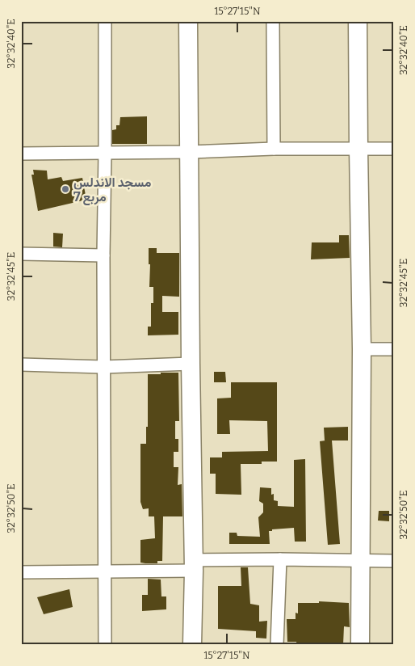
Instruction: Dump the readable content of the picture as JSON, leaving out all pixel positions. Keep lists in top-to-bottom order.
{
  "places": ["مسجد الاندلس مربع 7"],
  "coordinates": [
    "15°27'15\"N",
    "32°32'40\"E",
    "32°32'45\"E",
    "32°32'50\"E"
  ]
}
